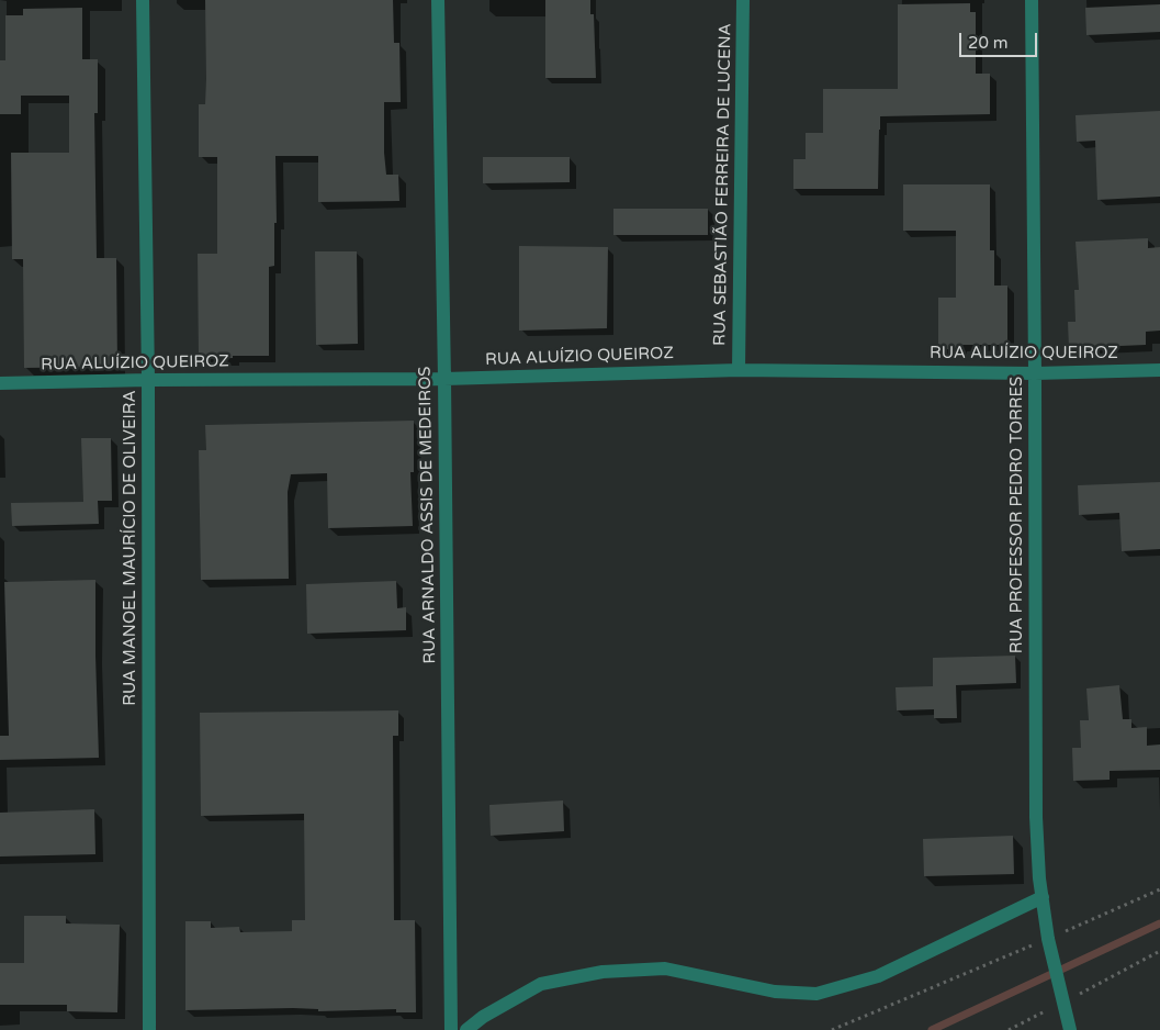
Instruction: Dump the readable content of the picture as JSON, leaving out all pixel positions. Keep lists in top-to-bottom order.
{
  "streets": {
    "street": [
      "RUA SEBASTIÃO FERREIRA DE LUCENA",
      "RUA ALUÍZIO QUEIROZ",
      "RUA ARNALDO ASSIS DE MEDEIROS",
      "RUA PROFESSOR PEDRO TORRES",
      "RUA MANOEL MAURÍCIO DE OLIVEIRA"
    ]
  },
  "crossings": [
    ["RUA SEBASTIÃO FERREIRA DE LUCENA", "RUA ALUÍZIO QUEIROZ"],
    ["RUA ALUÍZIO QUEIROZ", "RUA ARNALDO ASSIS DE MEDEIROS"],
    ["RUA ALUÍZIO QUEIROZ", "RUA PROFESSOR PEDRO TORRES"],
    ["RUA ALUÍZIO QUEIROZ", "RUA MANOEL MAURÍCIO DE OLIVEIRA"]
  ],
  "scale_bar": "20 m"
}
